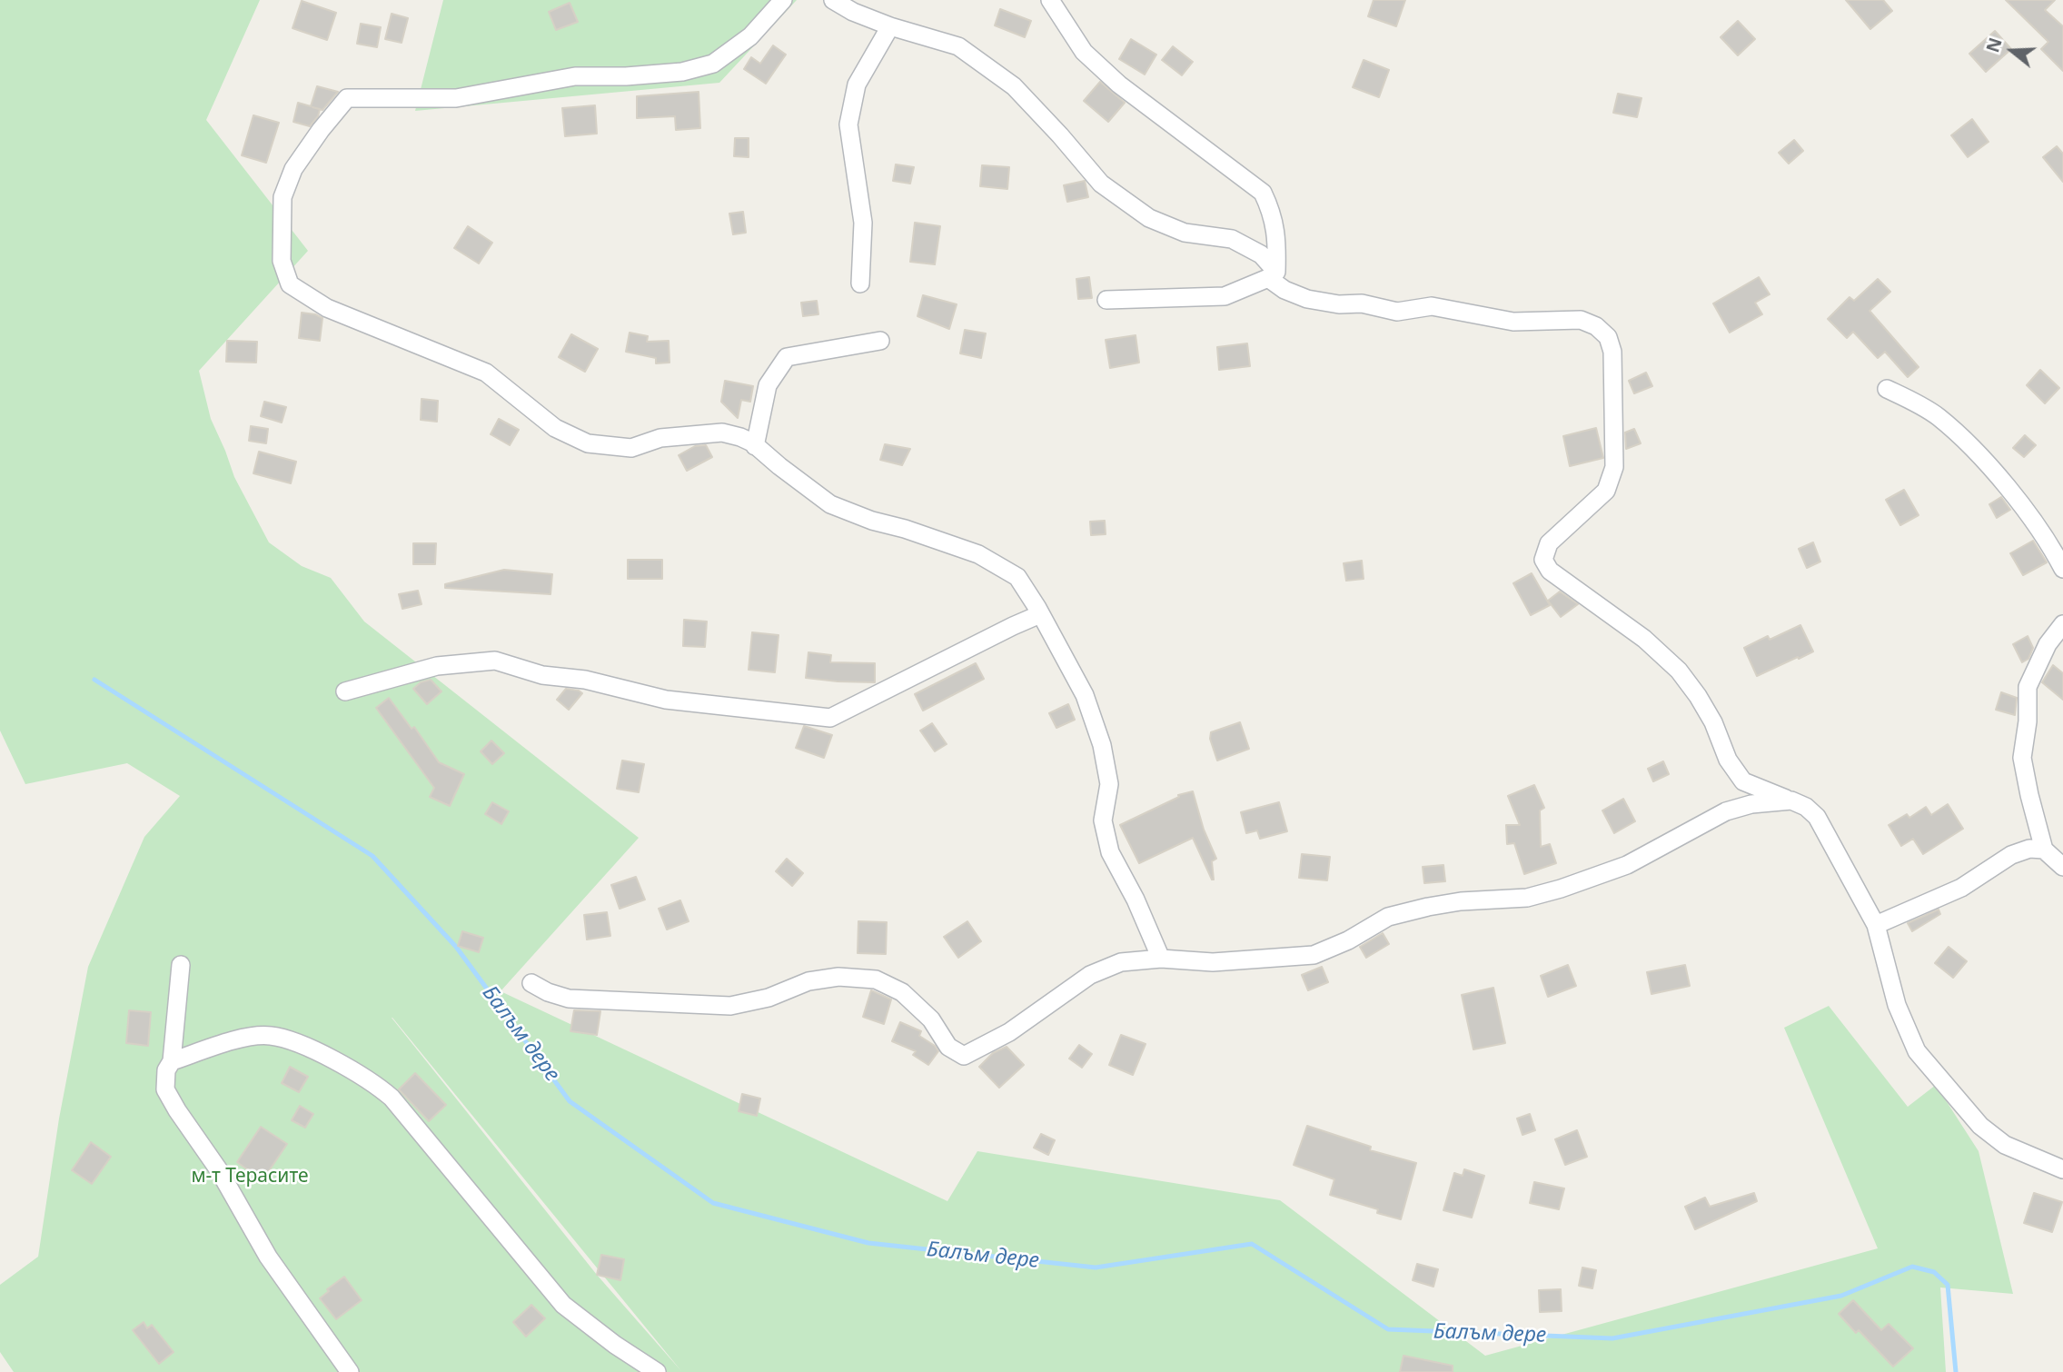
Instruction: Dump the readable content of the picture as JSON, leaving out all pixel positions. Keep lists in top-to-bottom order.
{
  "water": ["Балъм дере"],
  "parks": ["м-т Терасите"],
  "north": "left"
}
